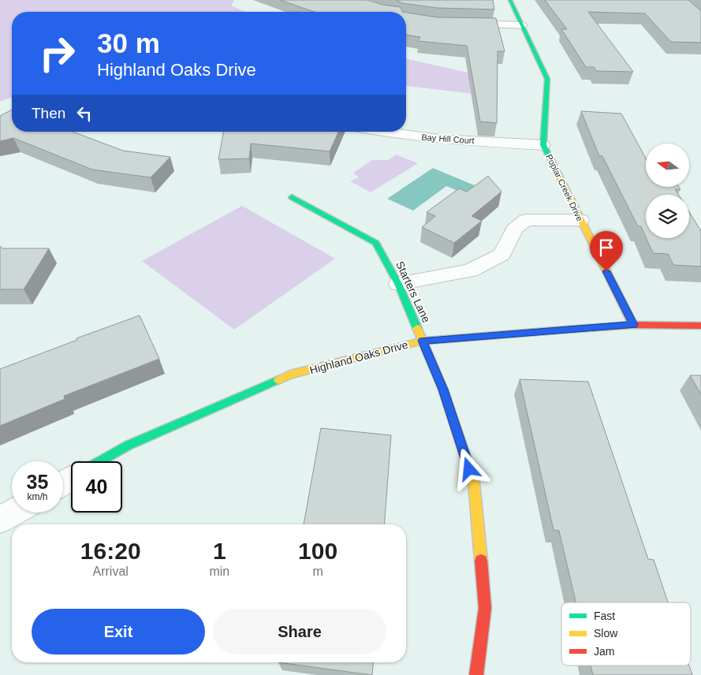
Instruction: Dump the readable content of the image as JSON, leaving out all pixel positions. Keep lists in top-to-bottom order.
{
  "streets": {
    "street": [
      "Bay Hill Court",
      "Poplar Creek Drive",
      "Starters Lane",
      "Highland Oaks Drive"
    ]
  },
  "crossings": [
    ["Bay Hill Court", "Poplar Creek Drive"],
    ["Poplar Creek Drive", "Highland Oaks Drive"],
    ["Starters Lane", "Highland Oaks Drive"]
  ],
  "legend": ["Fast", "Slow", "Jam"],
  "north": "left",
  "page": {
    "turn": ["30 m", "Highland Oaks Drive"],
    "then": "Then",
    "speed": "35 km/h",
    "limit": "40",
    "eta": [
      "16:20",
      "Arrival",
      "1",
      "min",
      "100",
      "m"
    ],
    "buttons": ["Exit", "Share"]
  }
}
